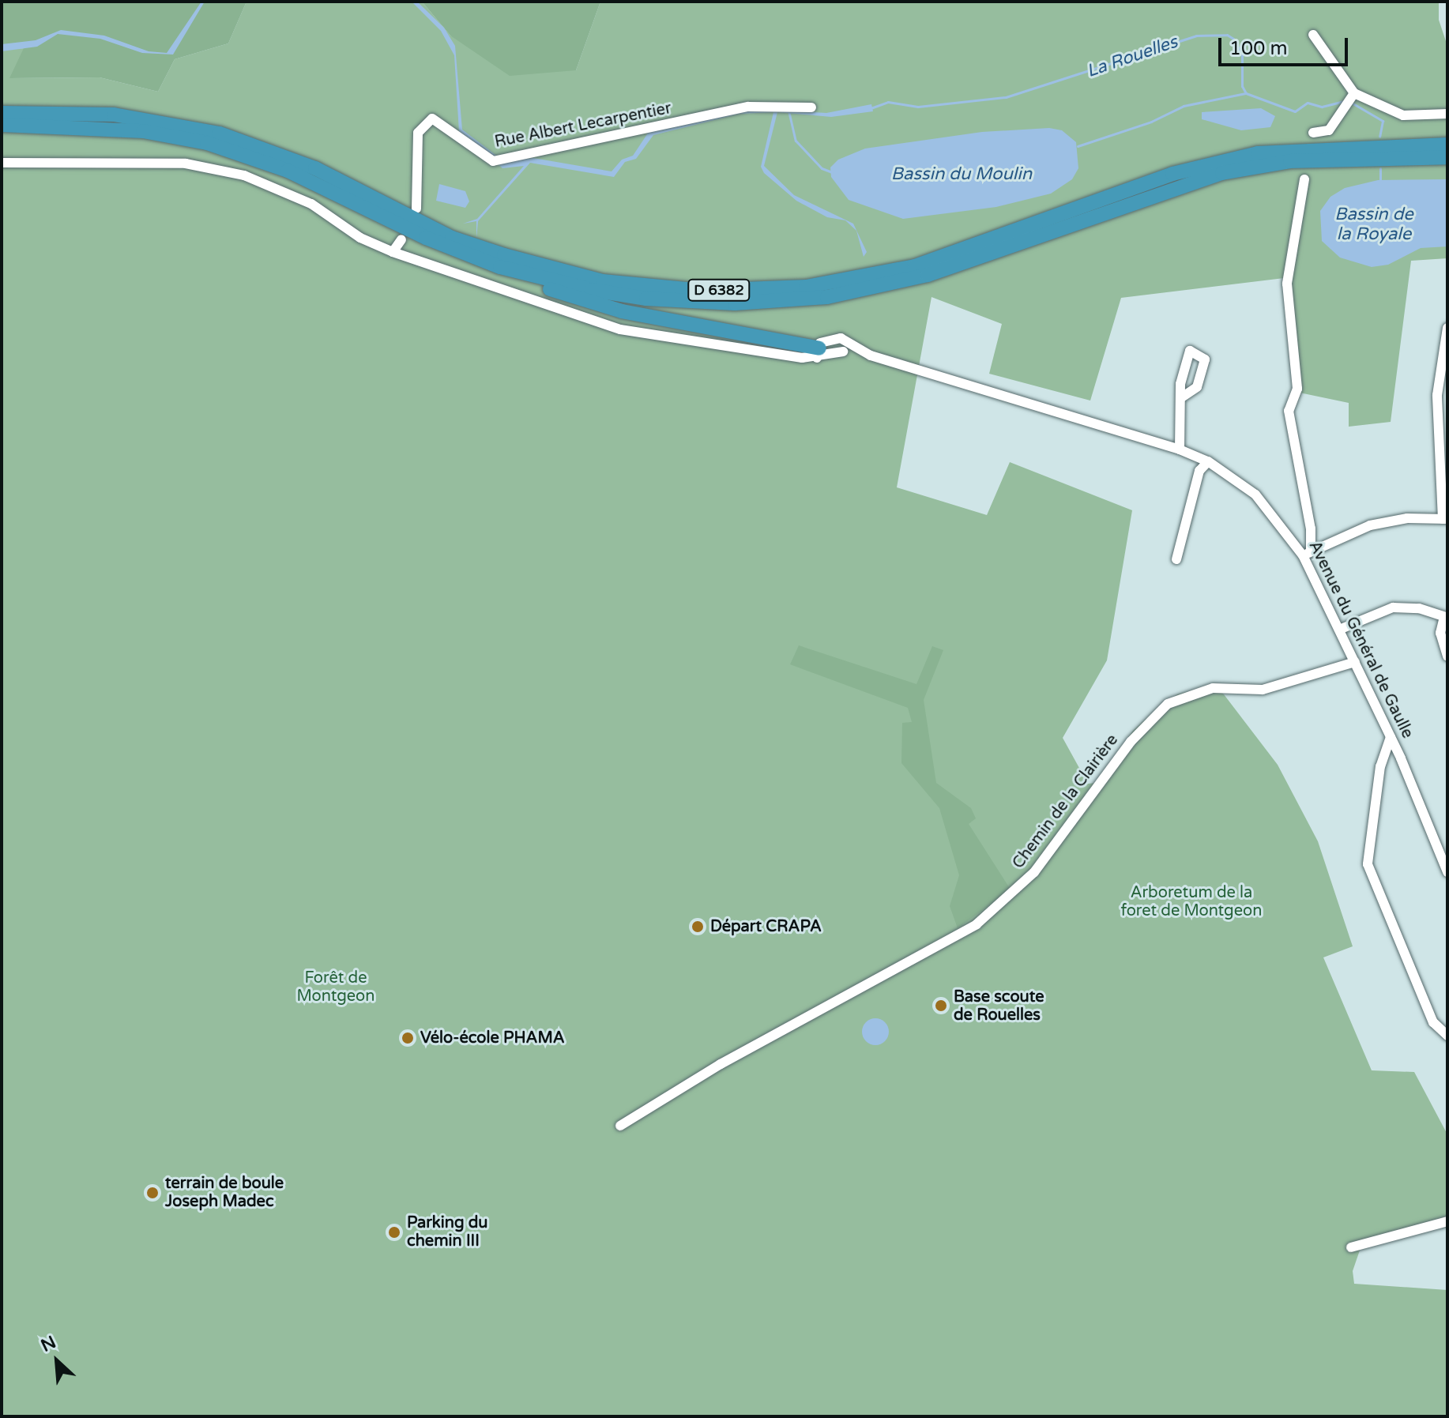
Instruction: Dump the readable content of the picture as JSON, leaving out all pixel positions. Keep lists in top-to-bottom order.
{
  "streets": {
    "highway": ["D 6382"],
    "street": ["Rue Albert Lecarpentier", "Avenue du Général de Gaulle", "Chemin de la Clairière"]
  },
  "crossings": [
    ["Avenue du Général de Gaulle", "Chemin de la Clairière"]
  ],
  "water": ["La Rouelles", "Bassin du Moulin", "Bassin de la Royale"],
  "parks": ["Arboretum de la foret de Montgeon", "Forêt de Montgeon"],
  "places": [
    "Départ CRAPA",
    "Base scoute de Rouelles",
    "Vélo-école PHAMA",
    "terrain de boule Joseph Madec",
    "Parking du chemin III"
  ],
  "scale_bar": "100 m",
  "north": "top left"
}
